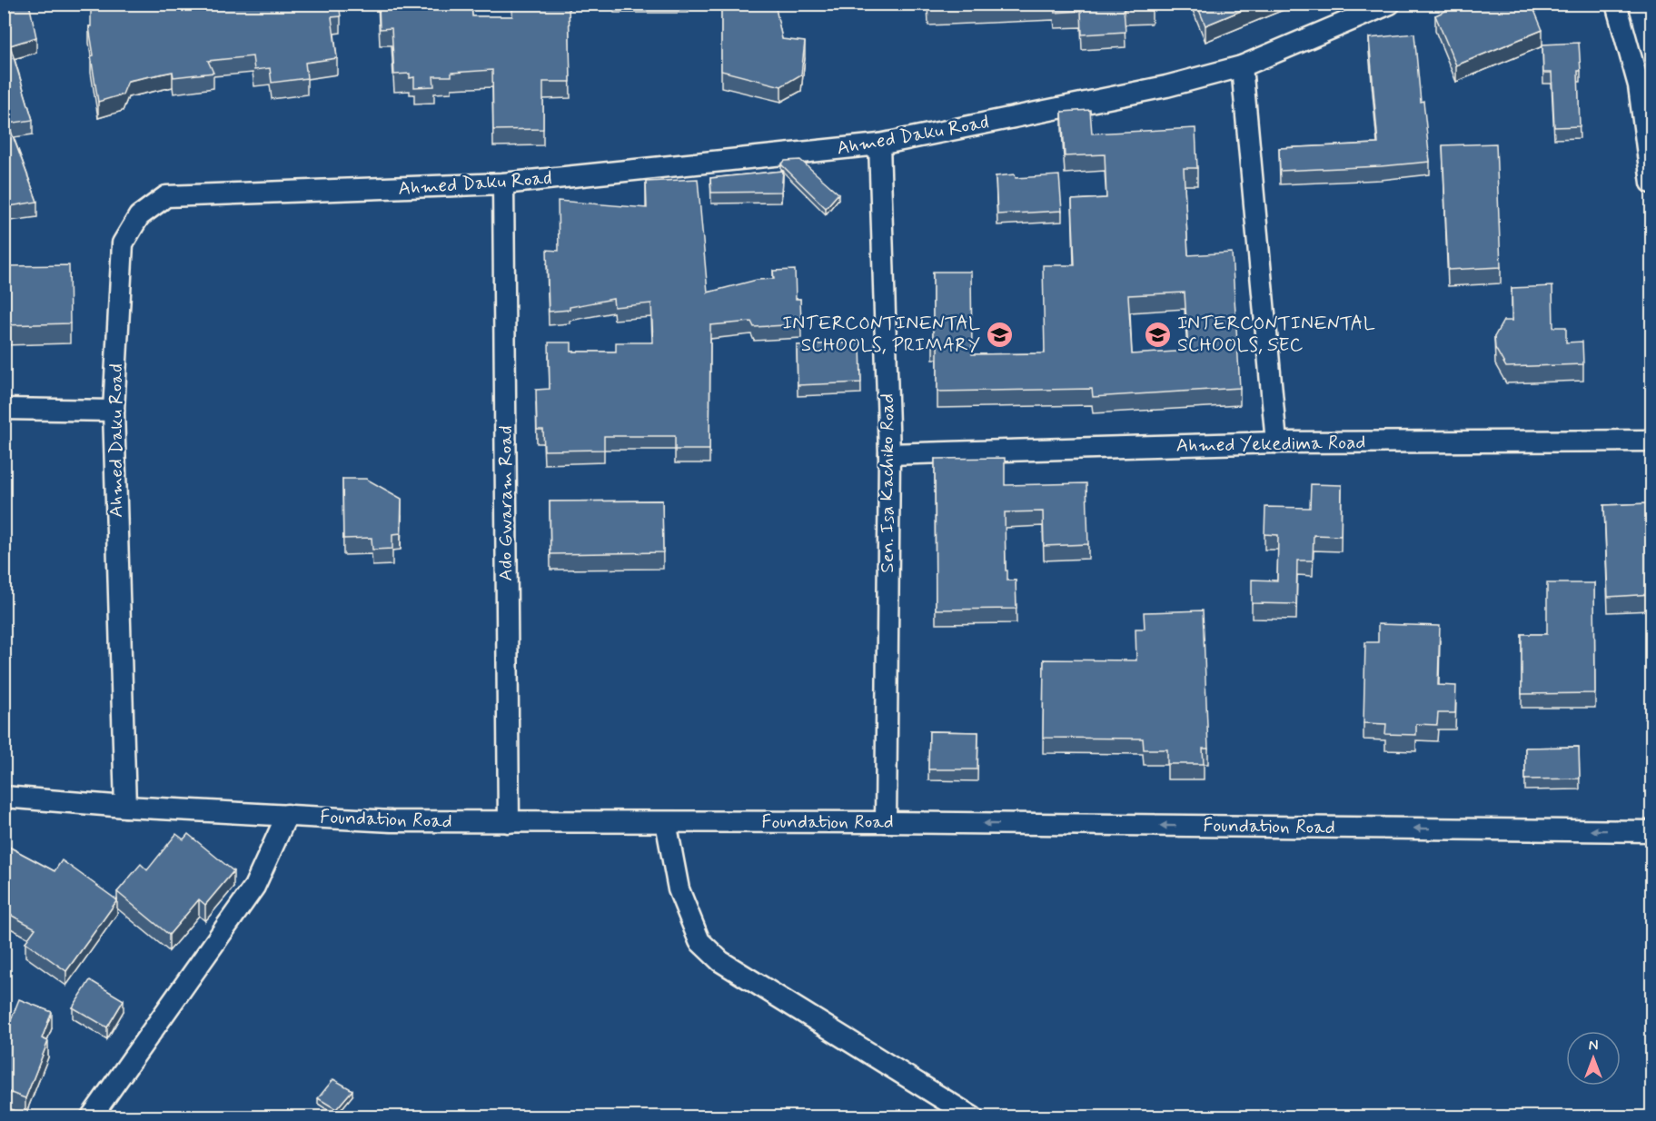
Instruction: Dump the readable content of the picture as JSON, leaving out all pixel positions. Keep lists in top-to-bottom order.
{
  "streets": {
    "street": [
      "Ahmed Daku Road",
      "Ahmed Yekedima Road",
      "Sen. Isa Kachiko Road",
      "Ado Gwaram Road",
      "Foundation Road"
    ]
  },
  "crossings": [
    ["Ahmed Daku Road", "Sen. Isa Kachiko Road"],
    ["Ahmed Daku Road", "Ado Gwaram Road"],
    ["Ahmed Daku Road", "Foundation Road"],
    ["Ahmed Yekedima Road", "Sen. Isa Kachiko Road"],
    ["Sen. Isa Kachiko Road", "Foundation Road"],
    ["Ado Gwaram Road", "Foundation Road"]
  ],
  "one_way": ["Foundation Road"],
  "places": {
    "school or university": ["INTERCONTINENTAL SCHOOLS, PRIMARY", "INTERCONTINENTAL SCHOOLS, SEC"]
  },
  "north": "top"
}
